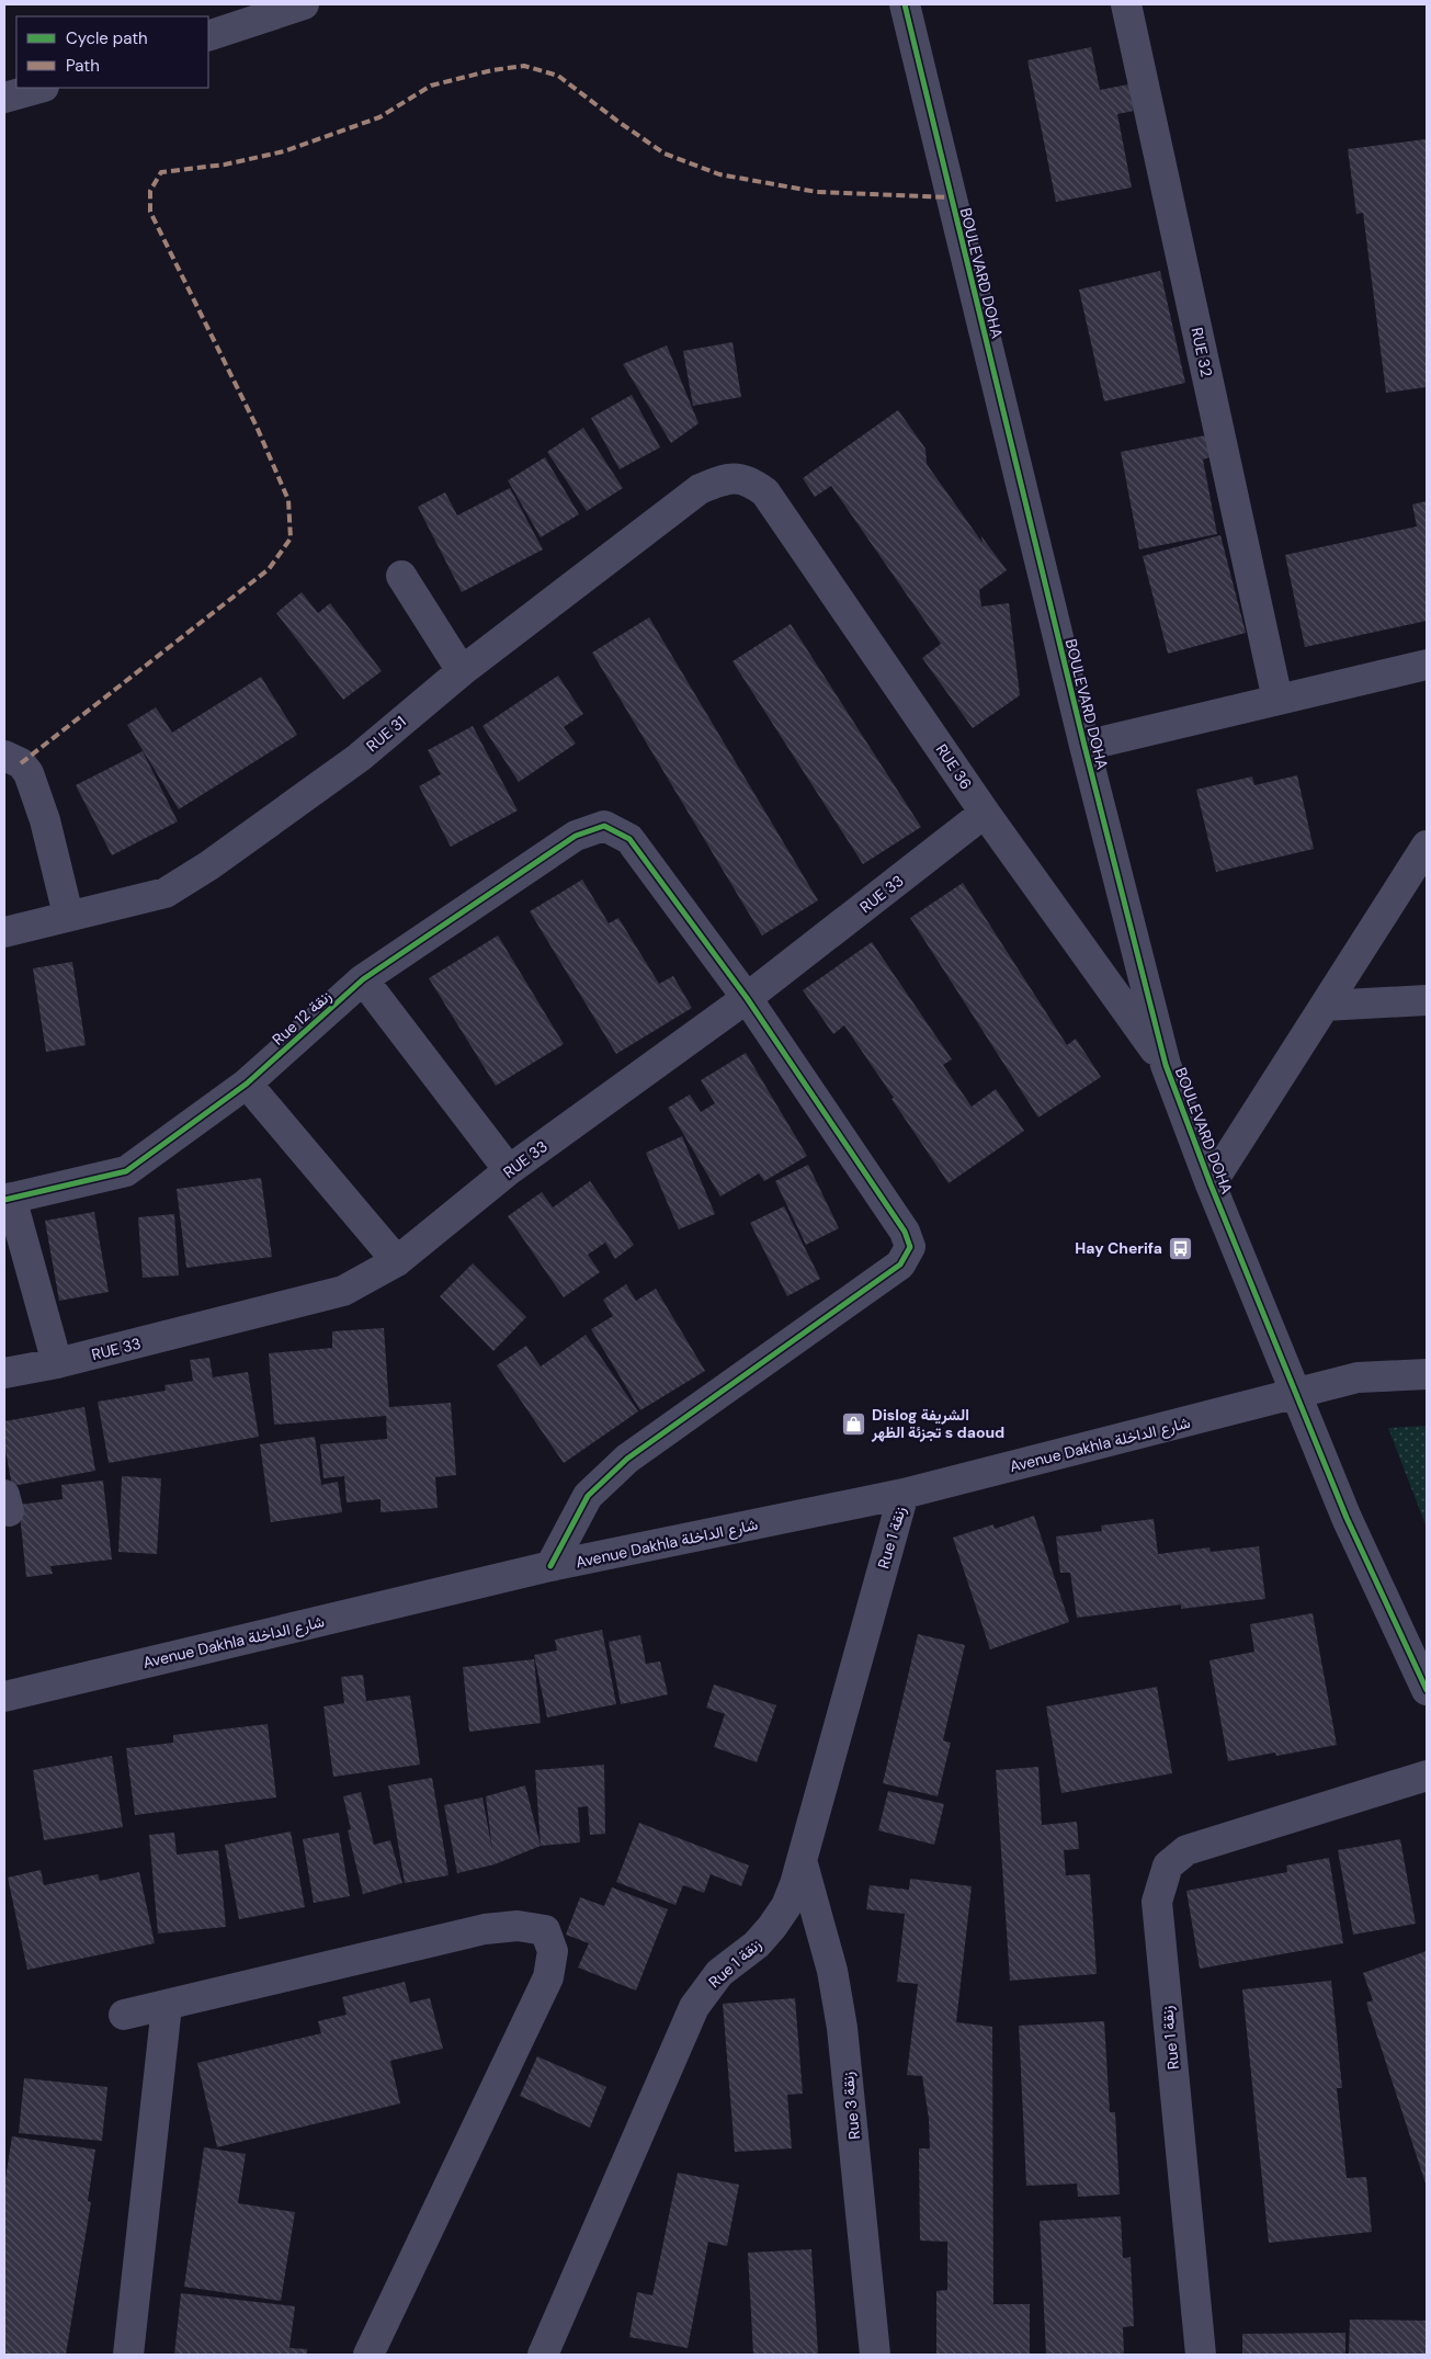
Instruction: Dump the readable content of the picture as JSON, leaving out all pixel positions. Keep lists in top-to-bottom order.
{
  "streets": {
    "street": [
      "BOULEVARD DOHA",
      "RUE 32",
      "RUE 31",
      "RUE 36",
      "RUE 33",
      "Rue 12 زنقة",
      "Avenue Dakhla شارع الداخلة",
      "Rue 1 زنقة",
      "Rue 3 زنقة"
    ]
  },
  "crossings": [
    ["BOULEVARD DOHA", "RUE 36"],
    ["BOULEVARD DOHA", "Avenue Dakhla شارع الداخلة"],
    ["RUE 31", "RUE 36"],
    ["RUE 36", "RUE 33"],
    ["RUE 33", "Rue 12 زنقة"],
    ["Avenue Dakhla شارع الداخلة", "Rue 1 زنقة"],
    ["Rue 1 زنقة", "Rue 3 زنقة"]
  ],
  "places": {
    "bus stop": ["Hay Cherifa"],
    "shop": ["Dislog الشريفة تجزئة الظهر s daoud"]
  },
  "legend": ["Cycle path", "Path"]
}
